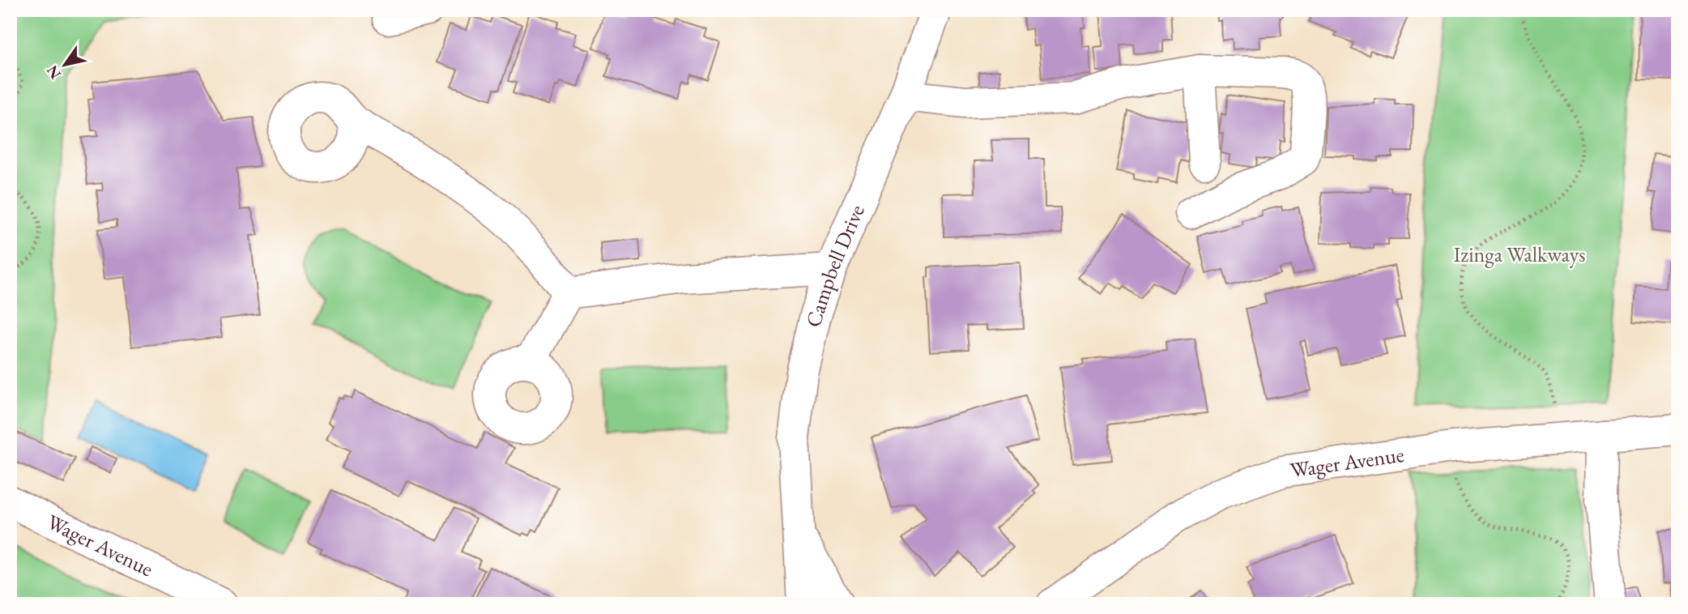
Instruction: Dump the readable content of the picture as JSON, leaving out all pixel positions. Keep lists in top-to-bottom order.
{
  "streets": {
    "street": ["Campbell Drive", "Wager Avenue"]
  },
  "parks": ["Izinga Walkways"],
  "north": "bottom left"
}
